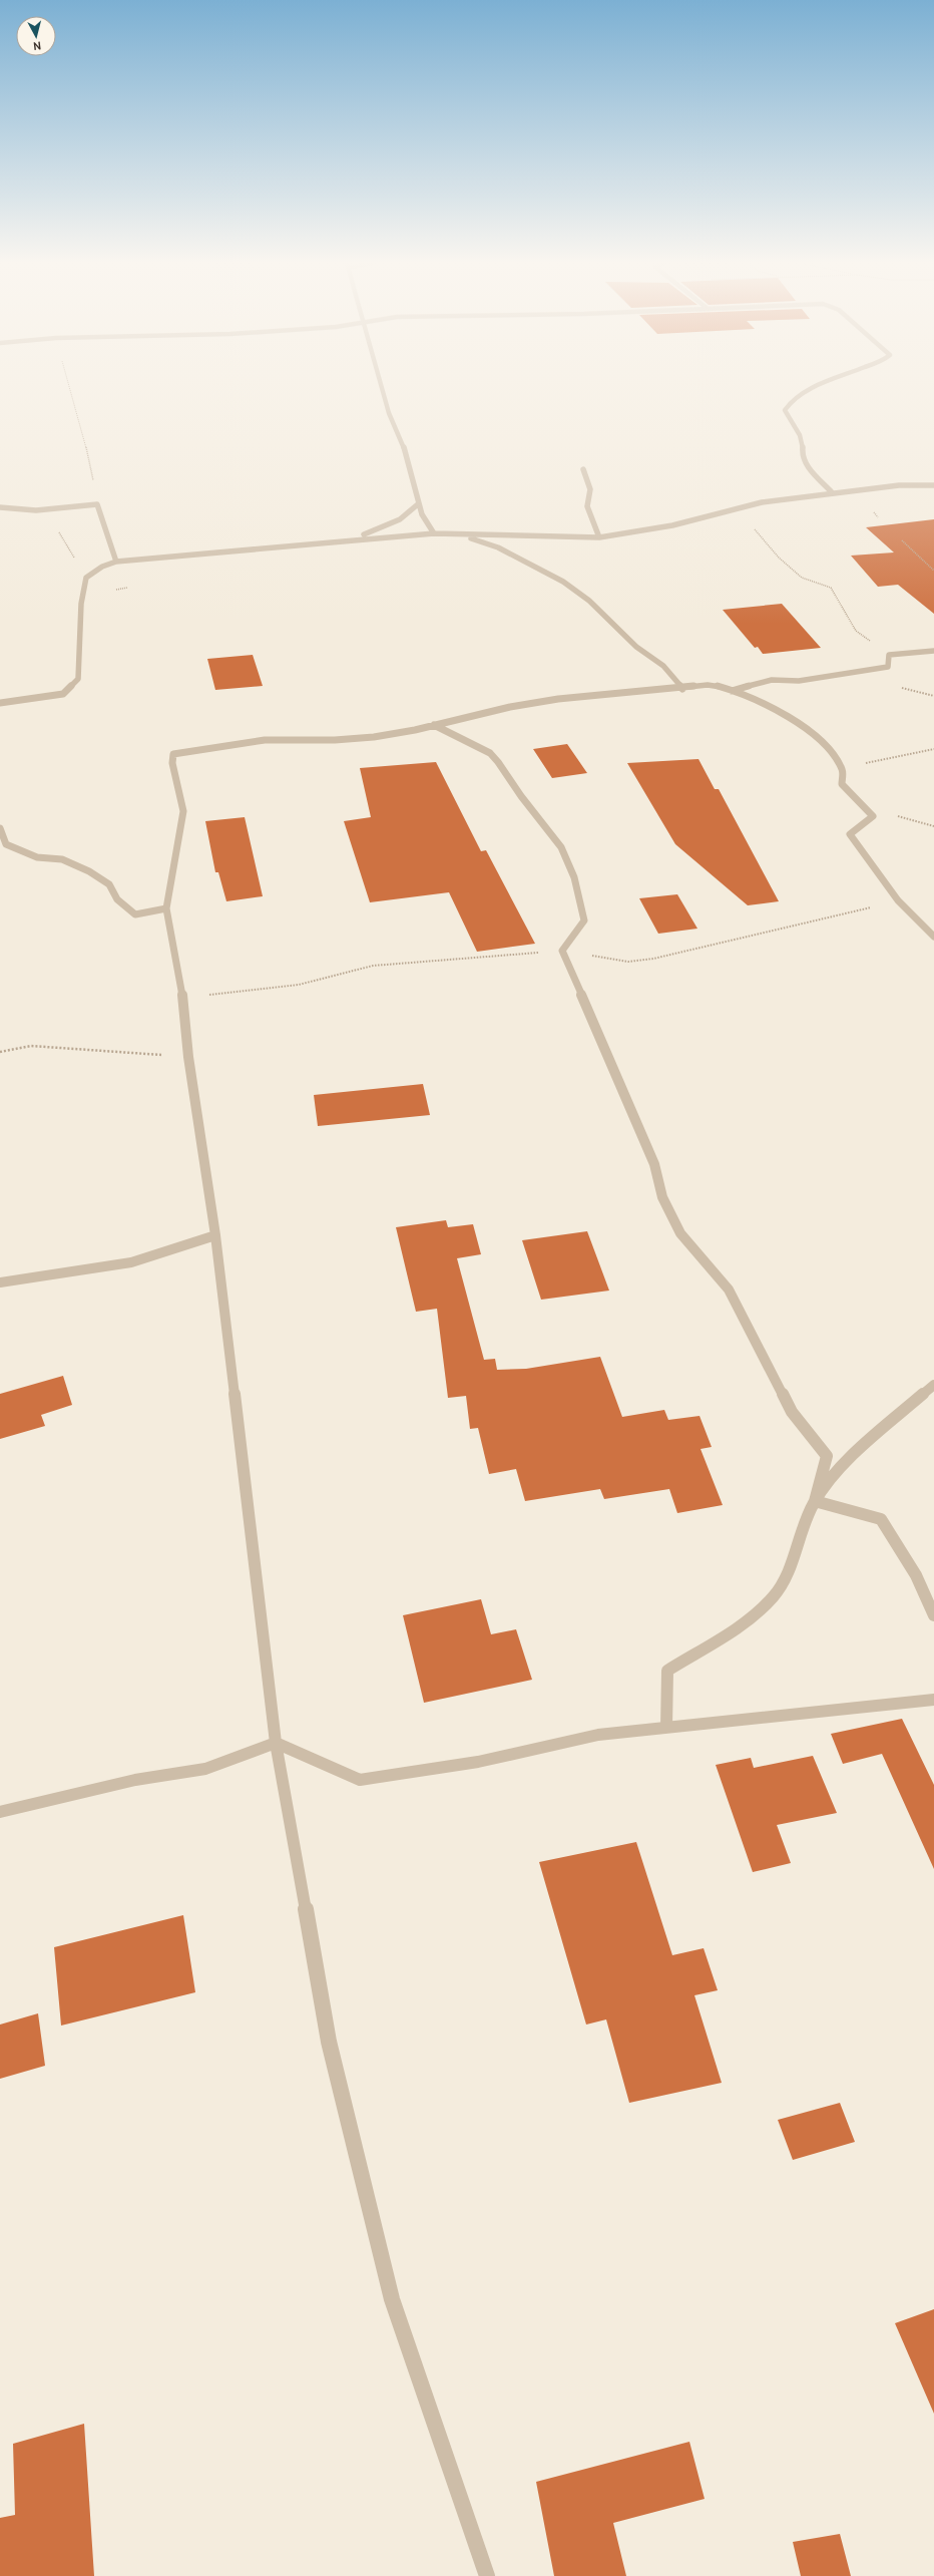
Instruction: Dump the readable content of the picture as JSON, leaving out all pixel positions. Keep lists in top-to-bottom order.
{
  "north": "bottom"
}
